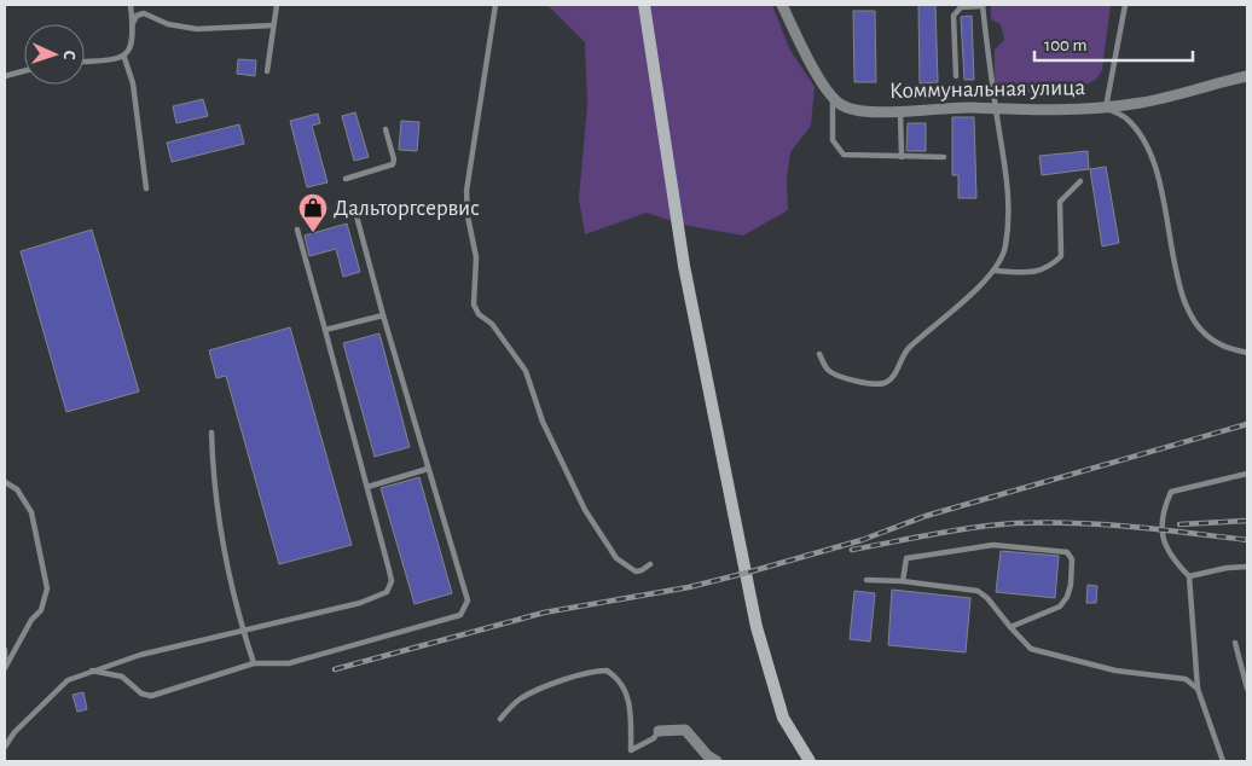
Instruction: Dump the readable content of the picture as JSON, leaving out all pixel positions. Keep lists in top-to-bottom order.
{
  "streets": {
    "street": ["Коммунальная улица"]
  },
  "places": {
    "shop": ["Дальторгсервис"]
  },
  "scale_bar": "100 m",
  "north": "right"
}
